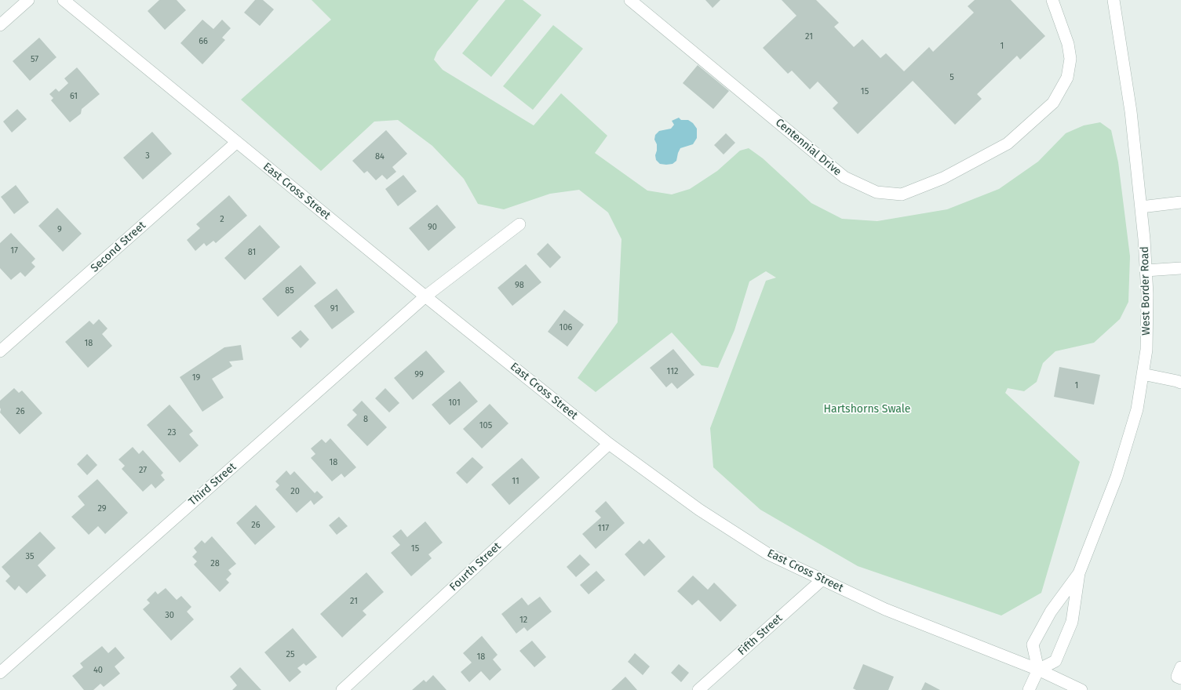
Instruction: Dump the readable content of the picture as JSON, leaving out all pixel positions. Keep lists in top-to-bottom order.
{
  "streets": {
    "street": [
      "Centennial Drive",
      "East Cross Street",
      "Second Street",
      "West Border Road",
      "Third Street",
      "Fourth Street",
      "Fifth Street"
    ]
  },
  "crossings": [
    ["East Cross Street", "Second Street"],
    ["East Cross Street", "West Border Road"],
    ["East Cross Street", "Third Street"],
    ["East Cross Street", "Fourth Street"],
    ["East Cross Street", "Fifth Street"]
  ],
  "parks": ["Hartshorns Swale"],
  "house_numbers": [
    "21",
    "66",
    "1",
    "57",
    "5",
    "15",
    "61",
    "3",
    "84",
    "2",
    "90",
    "9",
    "17",
    "81",
    "98",
    "85",
    "91",
    "106",
    "18",
    "112",
    "99",
    "19",
    "1",
    "101",
    "26",
    "8",
    "105",
    "23",
    "18",
    "27",
    "11",
    "20",
    "29",
    "26",
    "117",
    "15",
    "35",
    "28",
    "21",
    "30",
    "12",
    "25",
    "18",
    "40"
  ]
}
